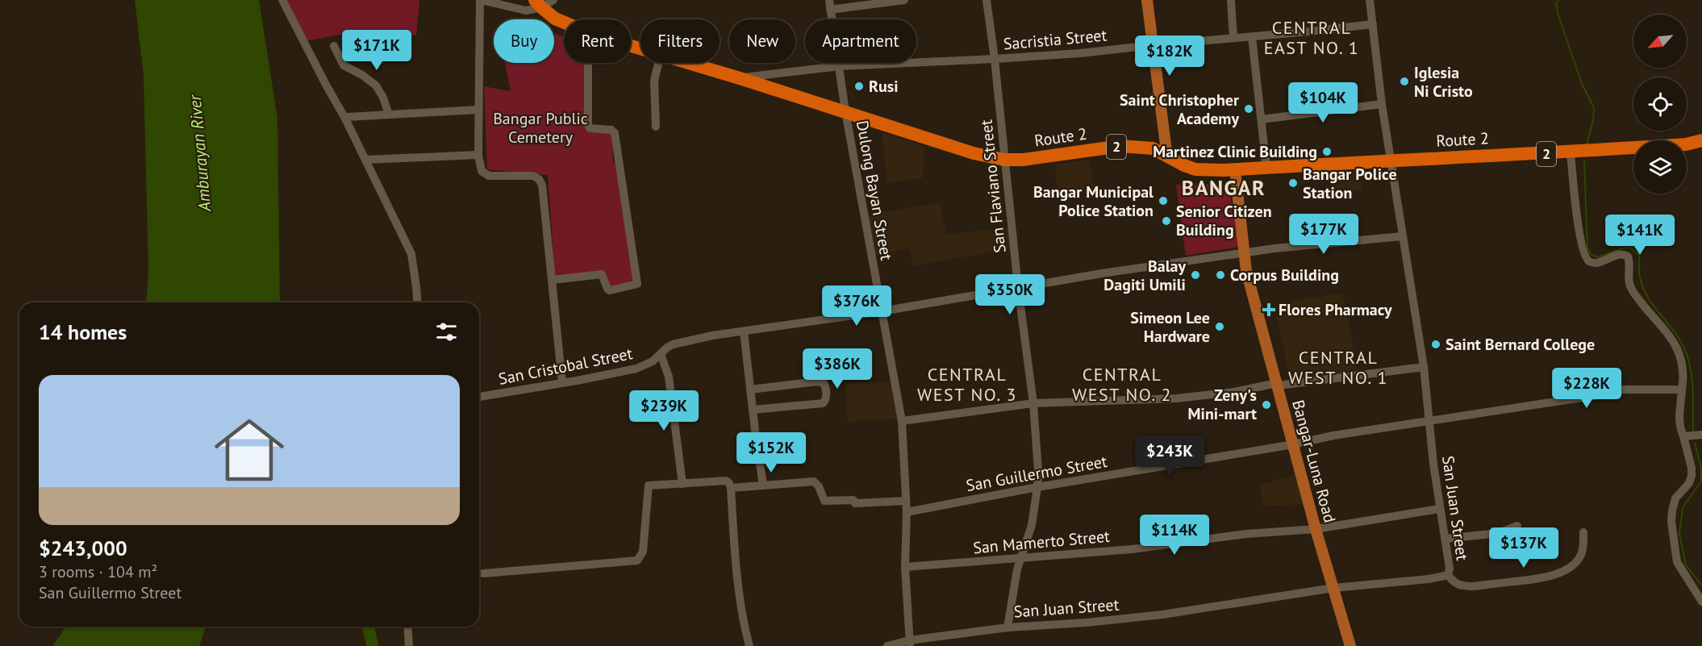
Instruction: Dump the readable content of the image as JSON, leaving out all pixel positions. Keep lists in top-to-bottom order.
{
  "streets": {
    "highway": ["Route 2", "2"],
    "main road": ["Bangar-Luna Road"],
    "street": [
      "Sacristia Street",
      "San Flaviano Street",
      "Dulong Bayan Street",
      "San Cristobal Street",
      "San Guillermo Street",
      "San Juan Street",
      "San Mamerto Street"
    ]
  },
  "crossings": [
    ["Sacristia Street", "Route 2"],
    ["Sacristia Street", "San Flaviano Street"],
    ["Sacristia Street", "Dulong Bayan Street"],
    ["Sacristia Street", "San Juan Street"],
    ["Route 2", "San Flaviano Street"],
    ["Route 2", "Dulong Bayan Street"],
    ["Route 2", "Bangar-Luna Road"],
    ["Route 2", "San Juan Street"],
    ["San Flaviano Street", "San Cristobal Street"],
    ["San Flaviano Street", "San Guillermo Street"],
    ["San Flaviano Street", "San Juan Street"],
    ["San Flaviano Street", "San Mamerto Street"],
    ["Dulong Bayan Street", "San Cristobal Street"],
    ["Dulong Bayan Street", "San Guillermo Street"],
    ["Dulong Bayan Street", "San Juan Street"],
    ["Dulong Bayan Street", "San Mamerto Street"],
    ["San Cristobal Street", "Bangar-Luna Road"],
    ["San Cristobal Street", "San Juan Street"],
    ["Bangar-Luna Road", "San Guillermo Street"],
    ["Bangar-Luna Road", "San Juan Street"],
    ["Bangar-Luna Road", "San Mamerto Street"],
    ["San Guillermo Street", "San Juan Street"],
    ["San Juan Street", "San Mamerto Street"]
  ],
  "districts": [
    "CENTRAL EAST NO. 1",
    "BANGAR",
    "CENTRAL WEST NO. 1",
    "CENTRAL WEST NO. 3",
    "CENTRAL WEST NO. 2"
  ],
  "water": ["Amburayan River"],
  "parks": ["Bangar Public Cemetery"],
  "places": {
    "other": [
      "Iglesia Ni Cristo",
      "Rusi",
      "Saint Christopher Academy",
      "Martinez Clinic Building",
      "Bangar Police Station",
      "Bangar Municipal Police Station",
      "Senior Citizen Building",
      "Balay Dagiti Umili",
      "Corpus Building",
      "Simeon Lee Hardware",
      "Saint Bernard College",
      "Zeny's Mini-mart"
    ],
    "health": ["Flores Pharmacy"]
  },
  "north": "bottom left",
  "page": {
    "chip": [
      "Buy",
      "Rent",
      "Filters",
      "New",
      "Apartment"
    ],
    "price": [
      "$171K",
      "$182K",
      "$104K",
      "$177K",
      "$141K",
      "$350K",
      "$376K",
      "$386K",
      "$228K",
      "$239K",
      "$152K",
      "$243K",
      "$114K",
      "$137K"
    ],
    "heading": "14 homes",
    "list": [
      {
        "name": "$243,000",
        "note": "3 rooms · 104 m² · San Guillermo Street"
      }
    ]
  }
}
